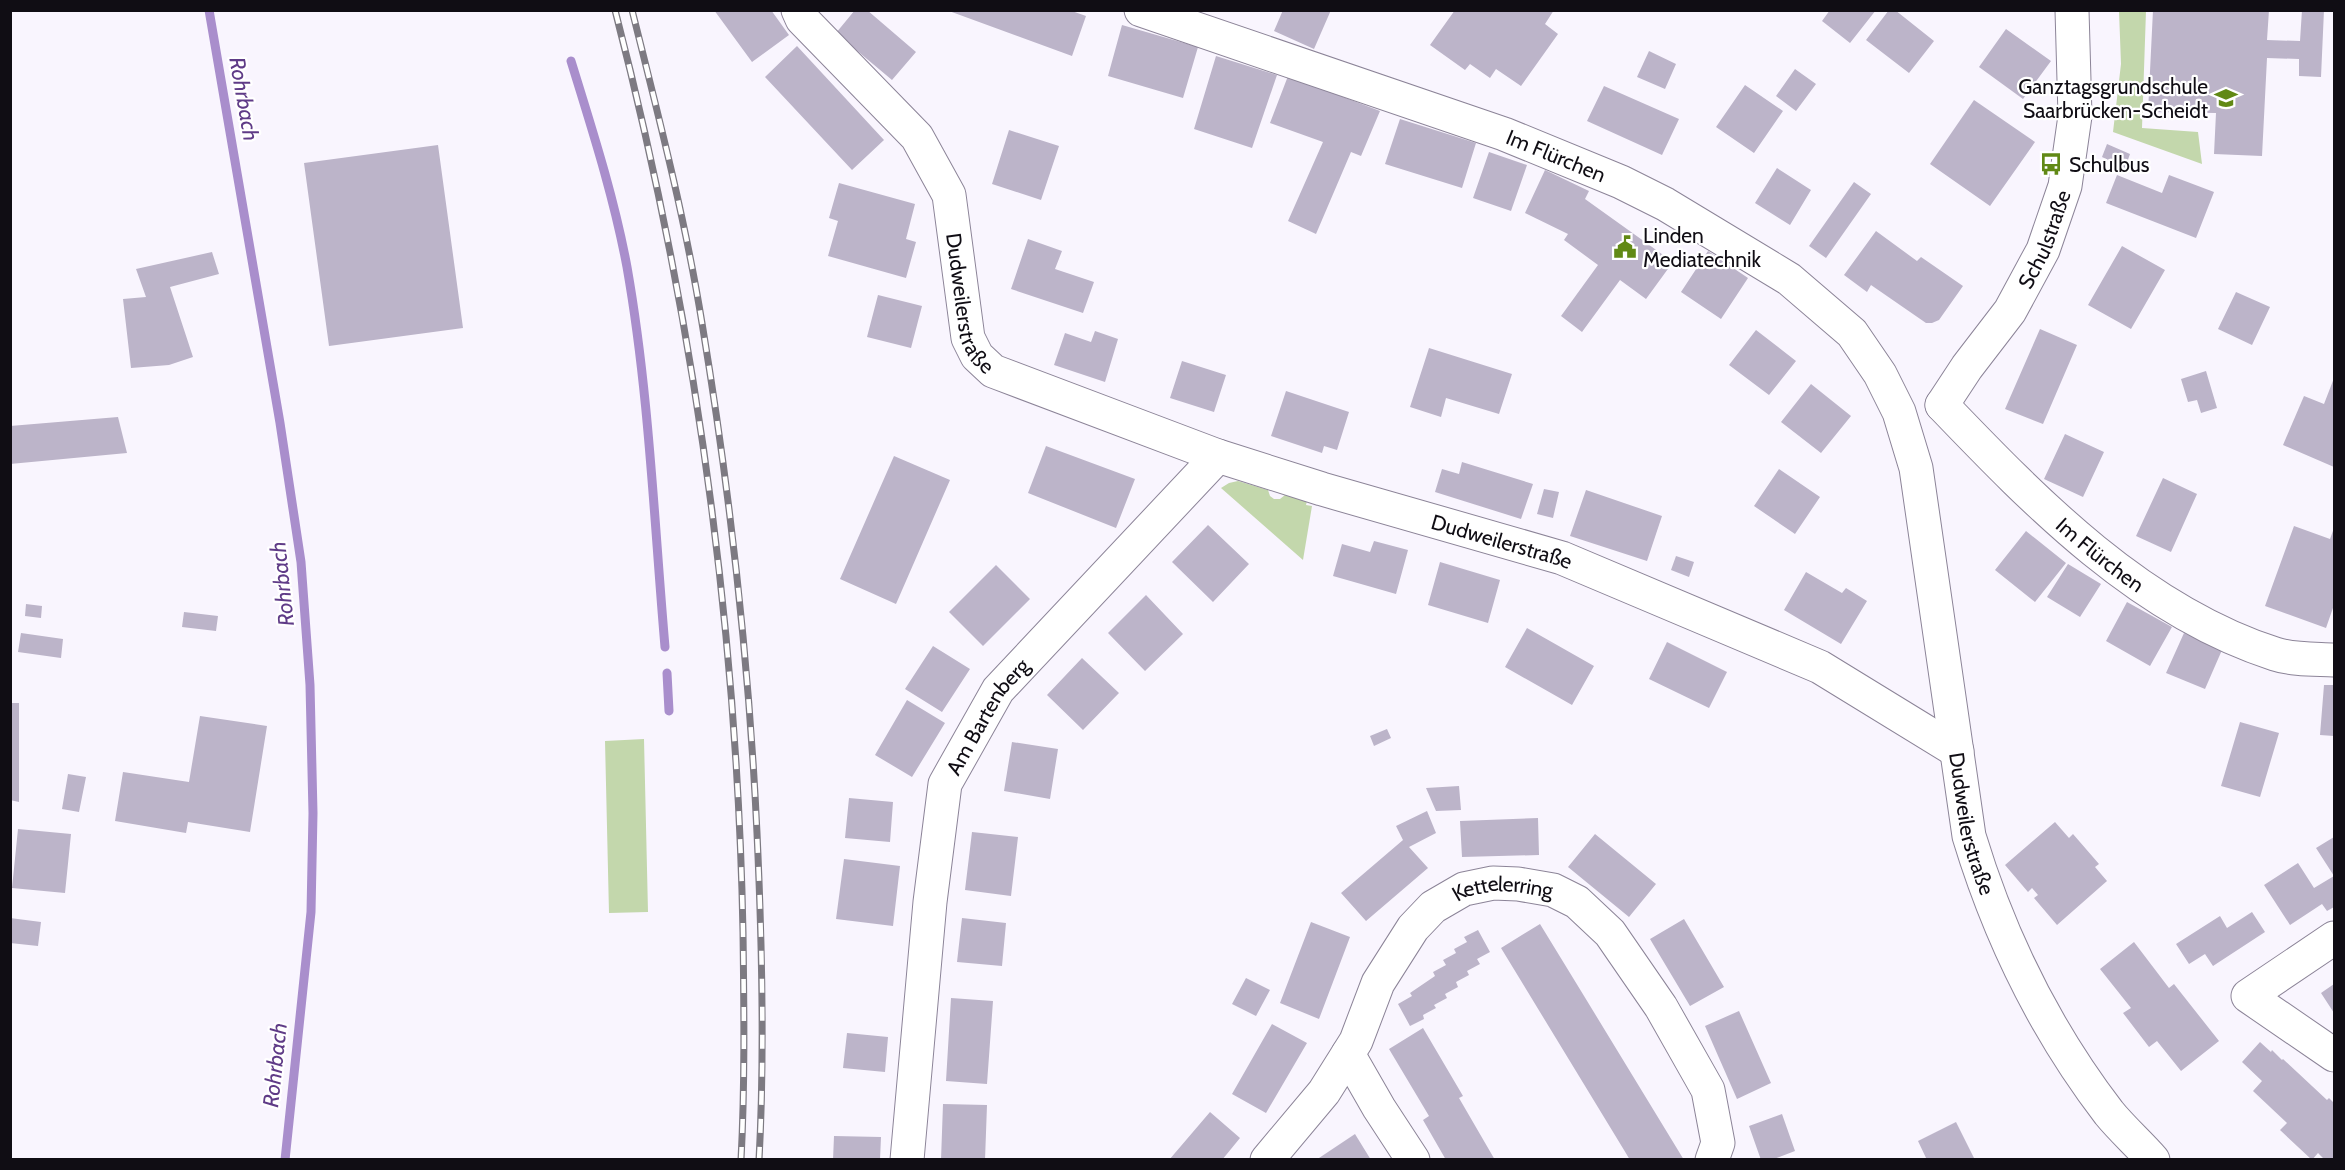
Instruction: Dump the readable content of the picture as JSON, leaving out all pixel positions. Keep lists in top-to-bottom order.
{
  "streets": {
    "street": [
      "Im Flürchen",
      "Schulstraße",
      "Dudweilerstraße",
      "Am Bartenberg",
      "Kettelerring"
    ]
  },
  "crossings": [
    ["Im Flürchen", "Schulstraße"],
    ["Im Flürchen", "Dudweilerstraße"],
    ["Dudweilerstraße", "Am Bartenberg"]
  ],
  "water": ["Rohrbach"],
  "places": {
    "school or university": ["Ganztagsgrundschule Saarbrücken-Scheidt"],
    "bus stop": ["Schulbus"],
    "public building": ["Linden Mediatechnik"]
  }
}
